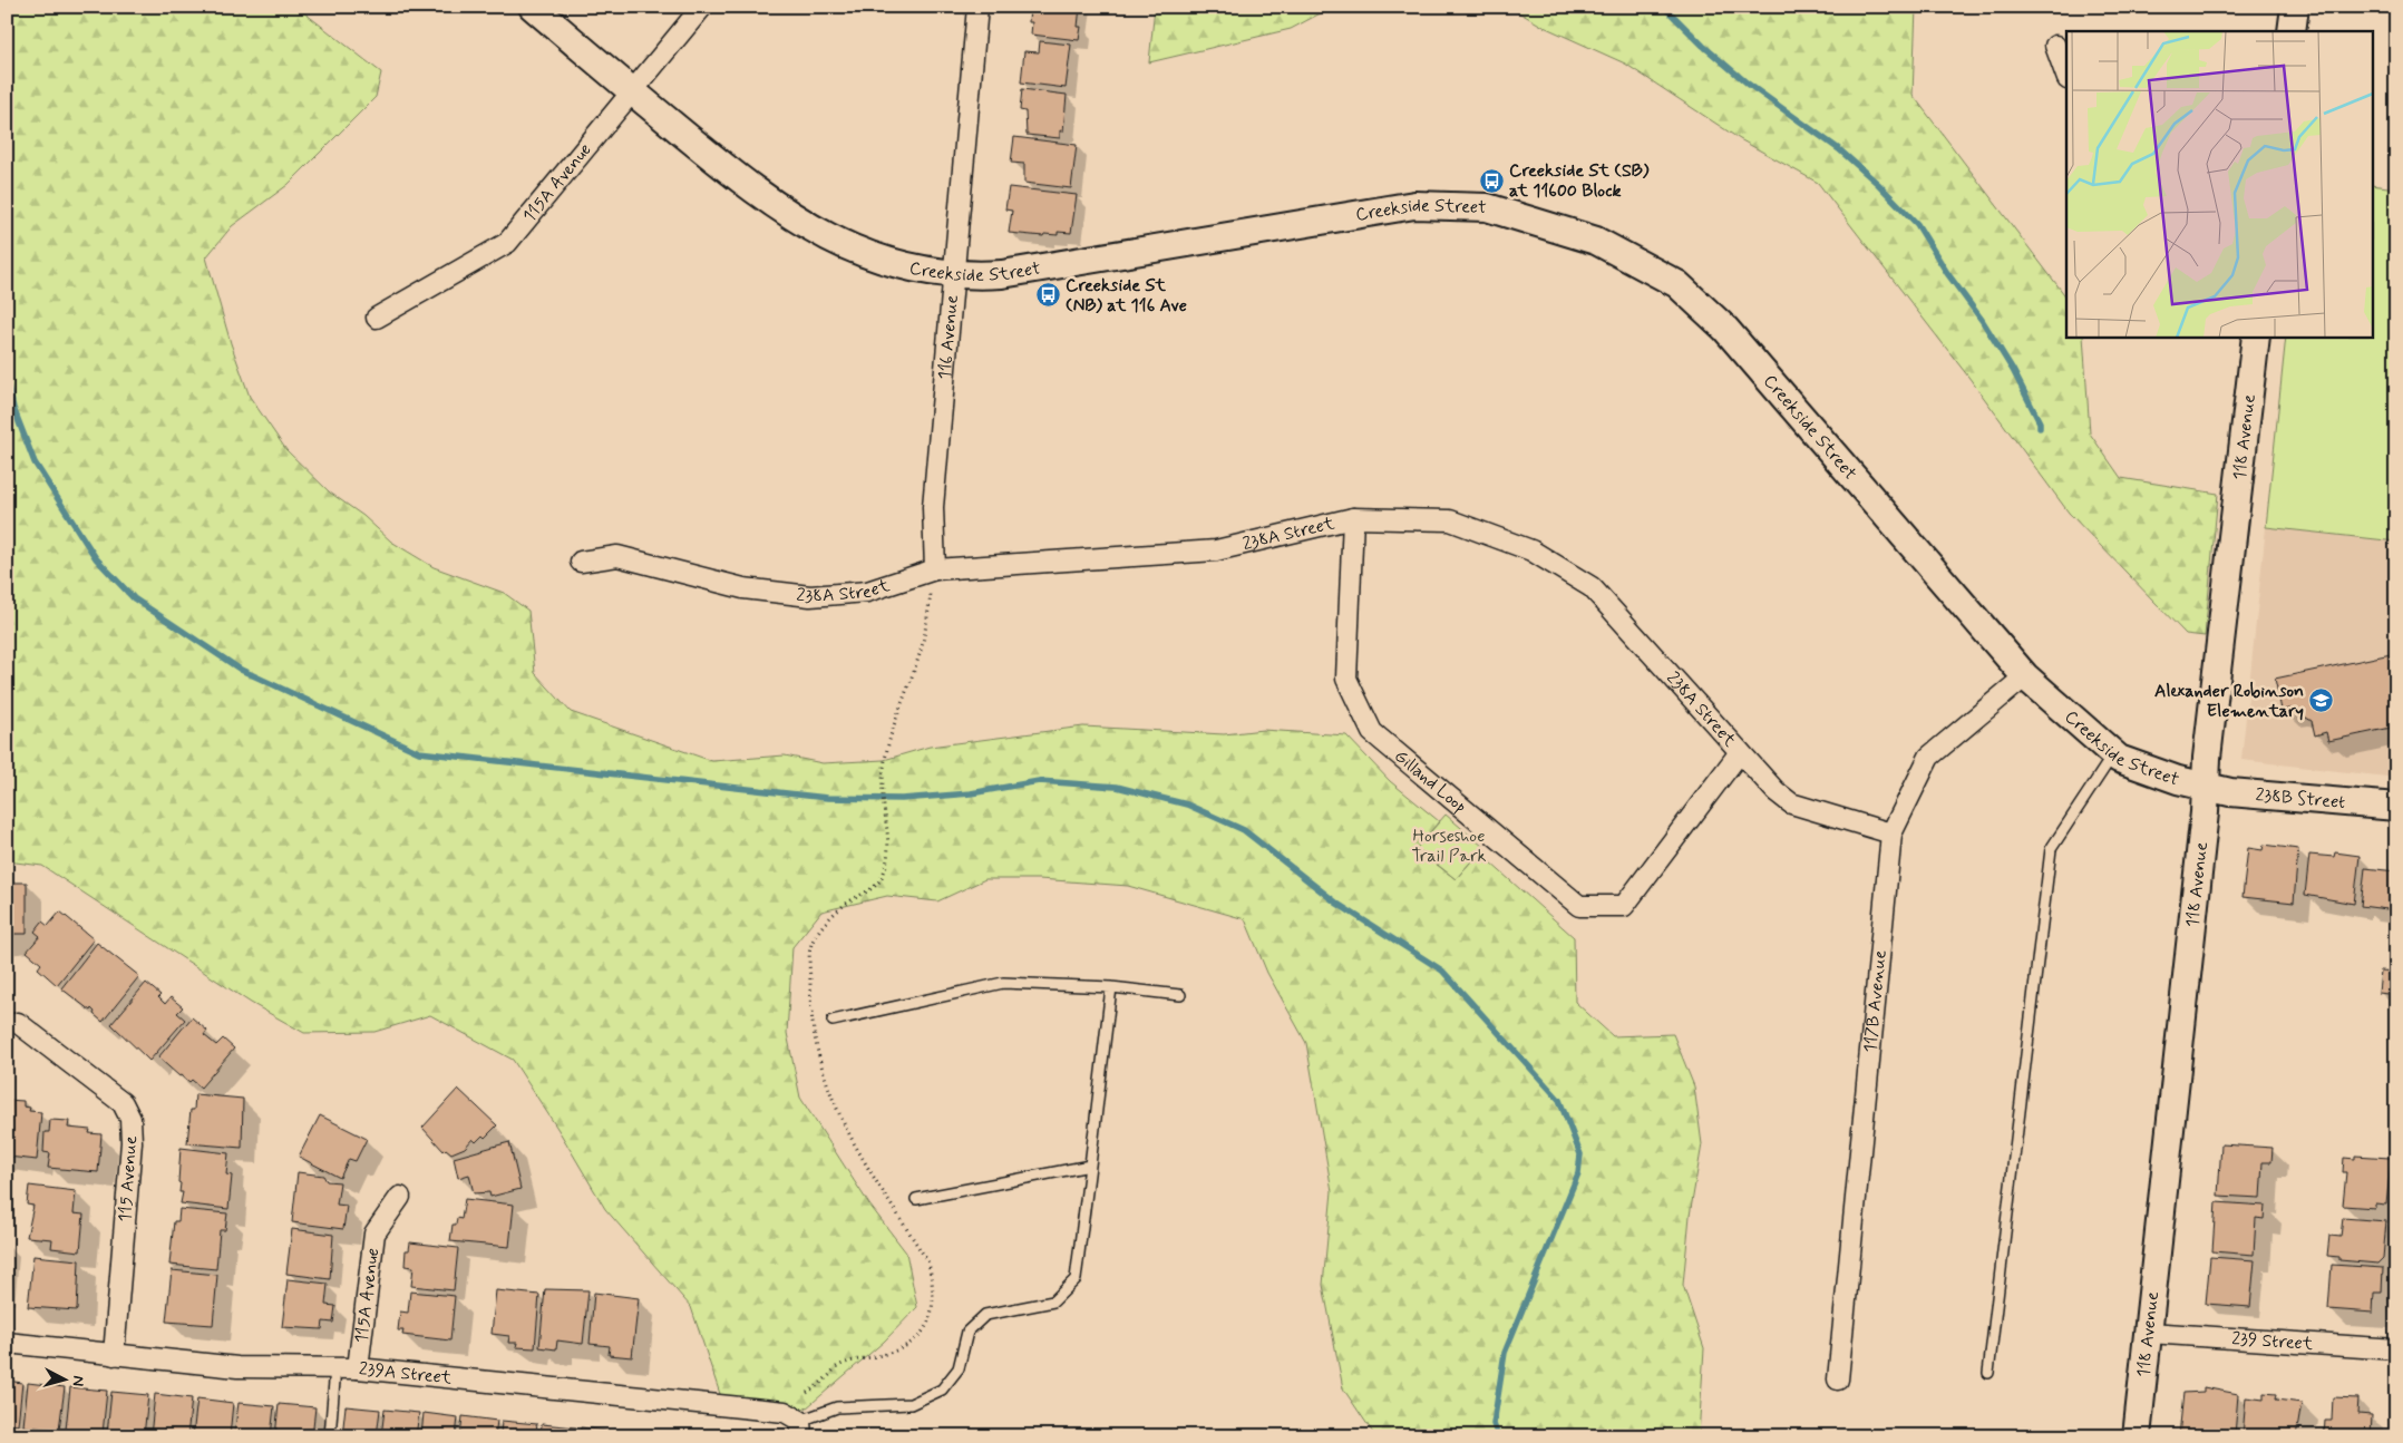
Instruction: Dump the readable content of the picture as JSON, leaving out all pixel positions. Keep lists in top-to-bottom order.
{
  "streets": {
    "street": [
      "115A Avenue",
      "Creekside Street",
      "116 Avenue",
      "118 Avenue",
      "238A Street",
      "Gilland Loop",
      "238B Street",
      "117B Avenue",
      "115 Avenue",
      "239 Street",
      "239A Street"
    ]
  },
  "crossings": [
    ["115A Avenue", "Creekside Street"],
    ["115A Avenue", "239A Street"],
    ["Creekside Street", "116 Avenue"],
    ["Creekside Street", "118 Avenue"],
    ["Creekside Street", "238B Street"],
    ["Creekside Street", "117B Avenue"],
    ["116 Avenue", "238A Street"],
    ["118 Avenue", "238B Street"],
    ["118 Avenue", "239 Street"],
    ["238A Street", "Gilland Loop"],
    ["238A Street", "117B Avenue"],
    ["115 Avenue", "239A Street"]
  ],
  "parks": ["Horseshoe Trail Park"],
  "places": {
    "bus stop": ["Creekside St (SB) at 11600 Block", "Creekside St (NB) at 116 Ave"],
    "school or university": ["Alexander Robinson Elementary"]
  },
  "north": "right"
}
